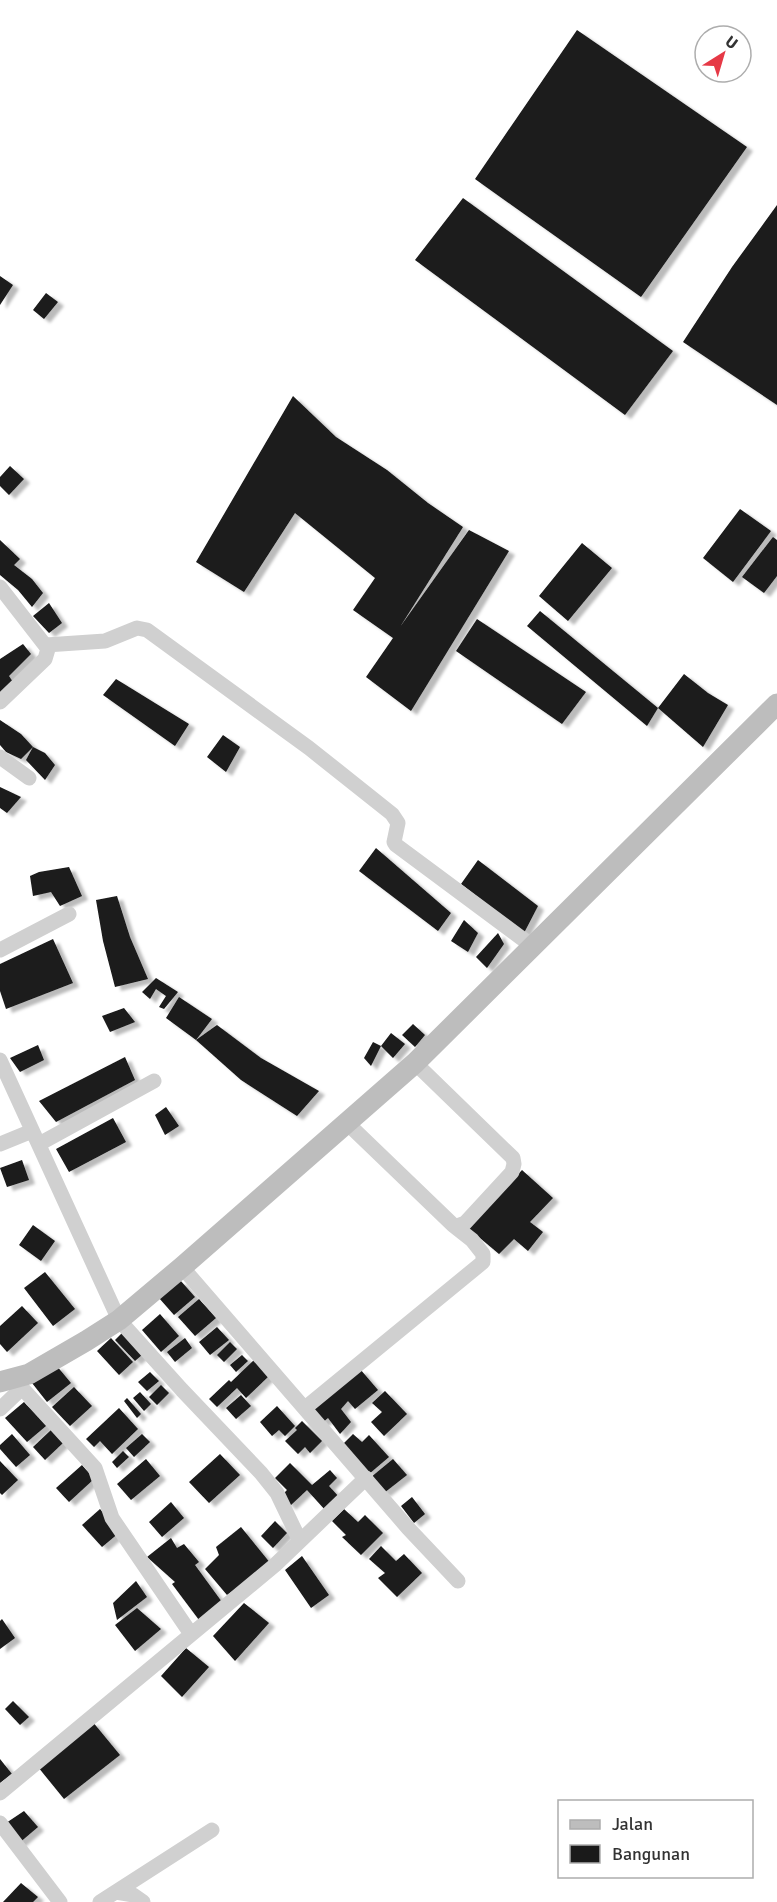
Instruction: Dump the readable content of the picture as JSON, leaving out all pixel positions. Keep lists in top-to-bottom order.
{
  "legend": ["Jalan", "Bangunan"],
  "north": "top right"
}
